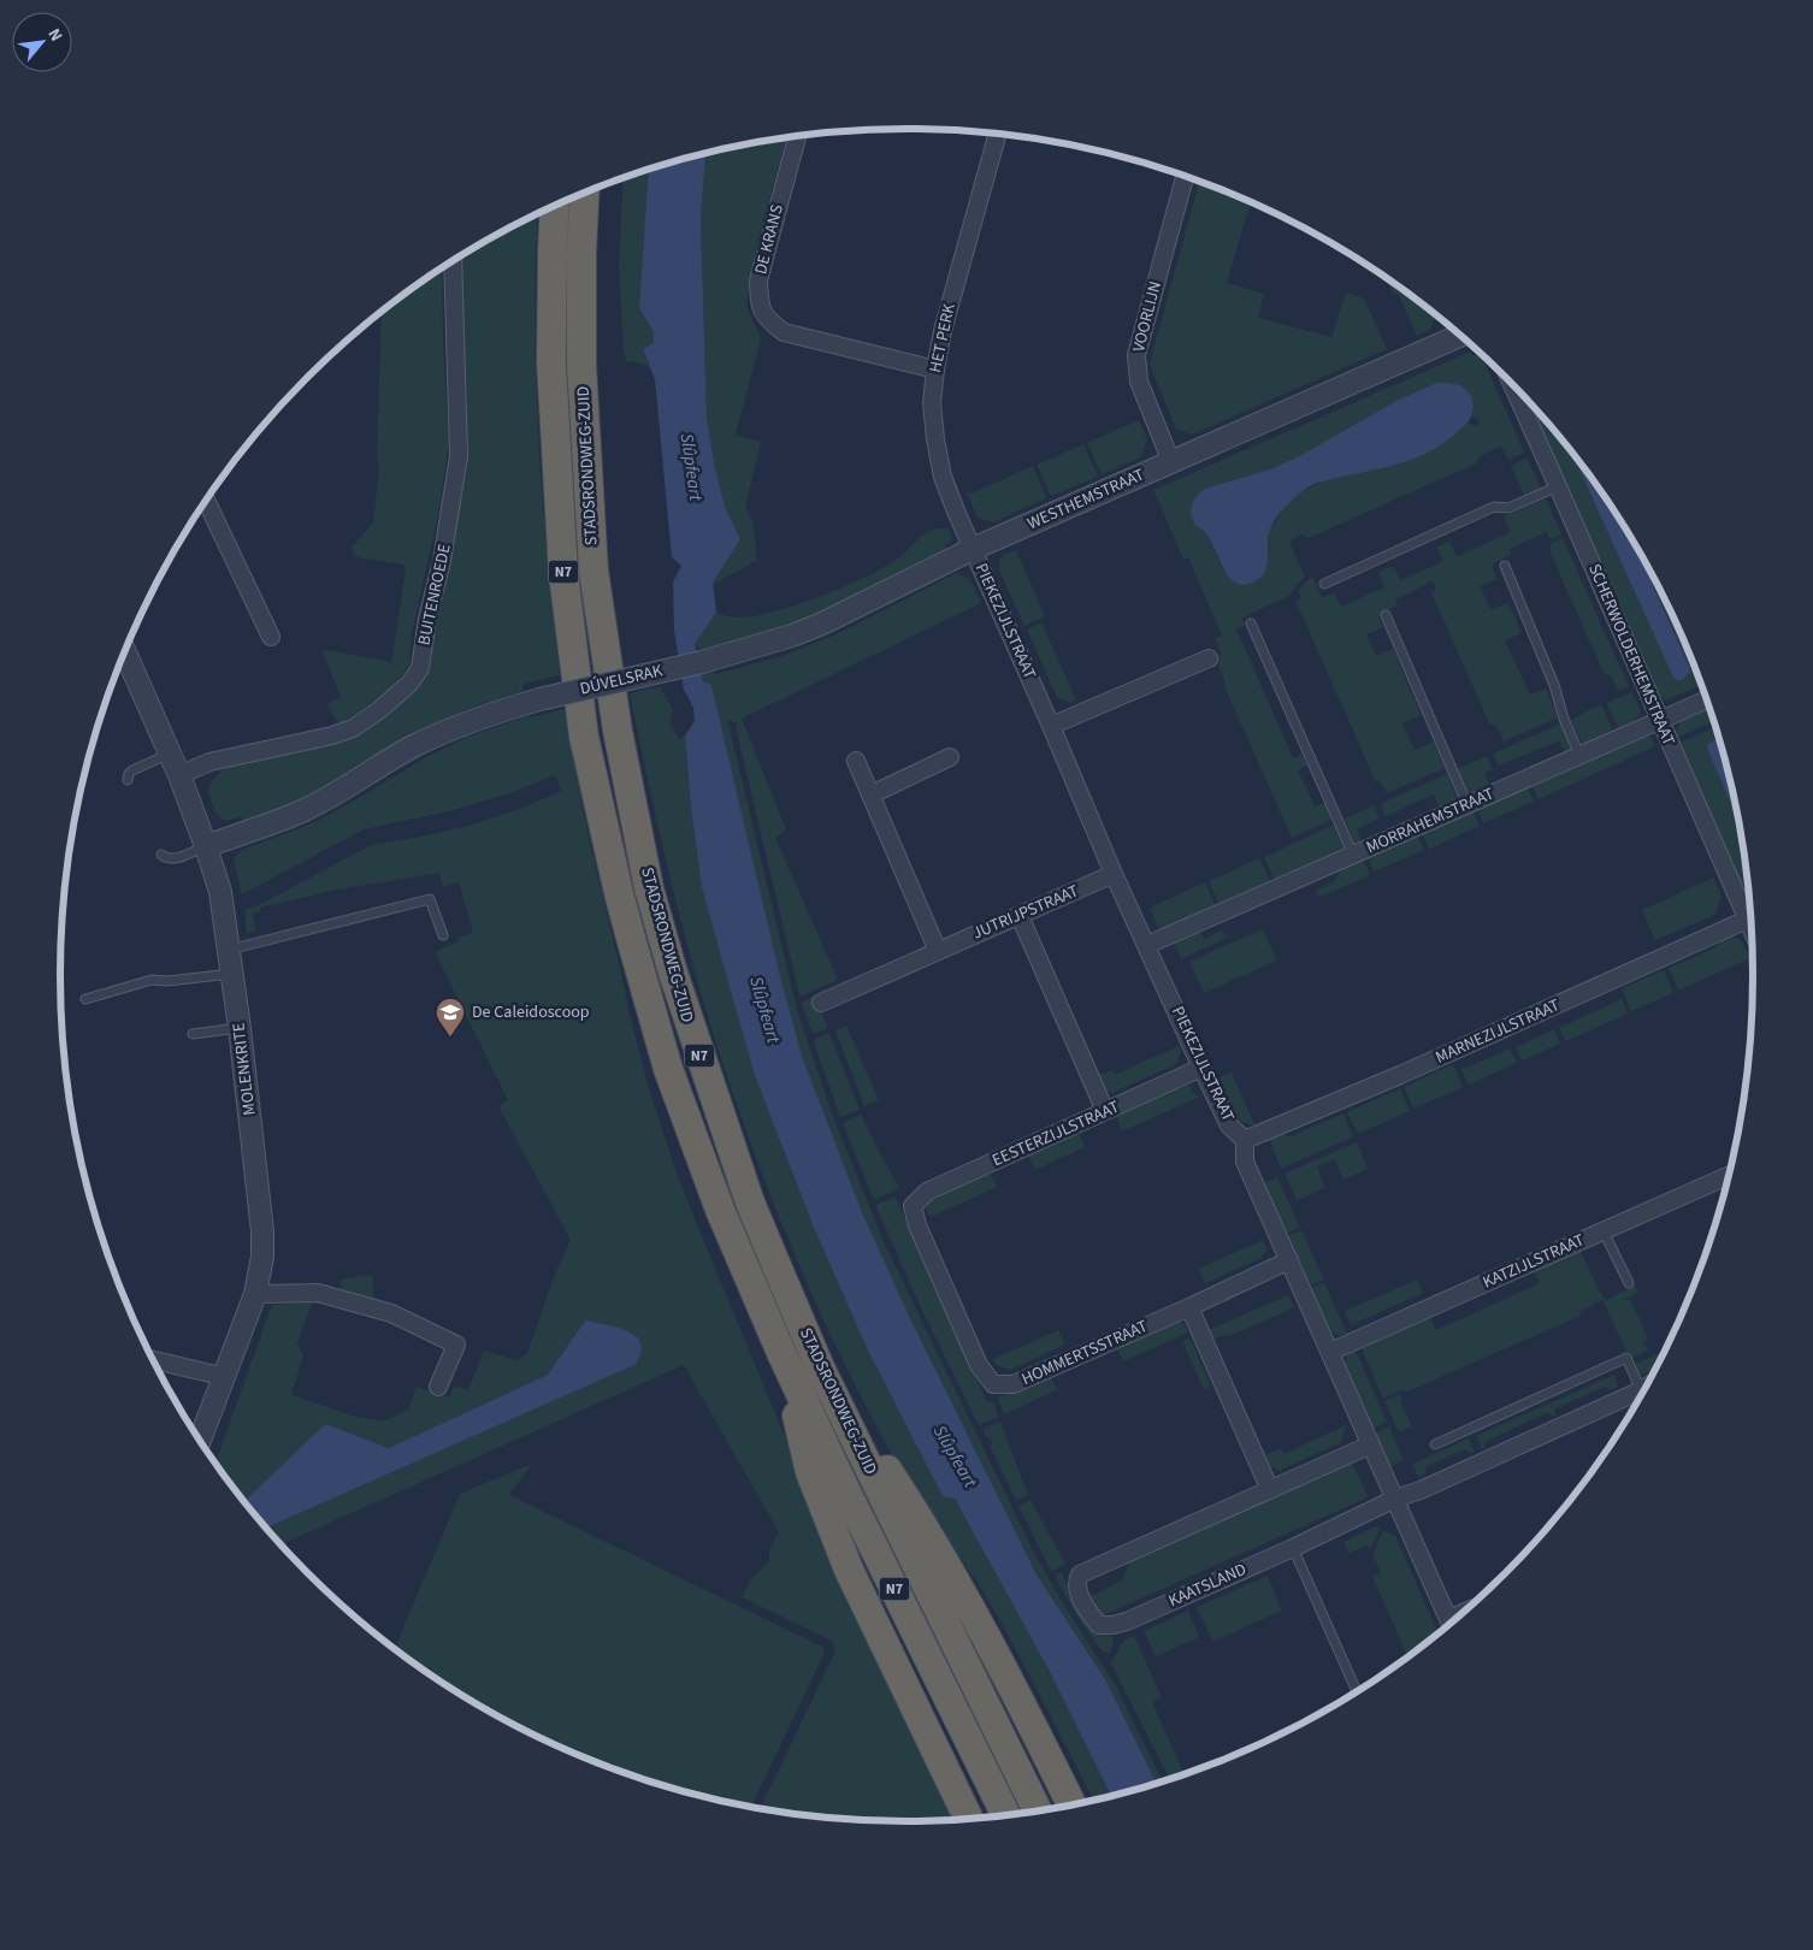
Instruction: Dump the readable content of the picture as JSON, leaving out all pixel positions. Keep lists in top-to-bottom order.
{
  "streets": {
    "highway": ["STADSRONDWEG-ZUID", "N7"],
    "street": [
      "DE KRANS",
      "VOORLIJN",
      "HET PERK",
      "WESTHEMSTRAAT",
      "BUITENROEDE",
      "PIEKEZIJLSTRAAT",
      "SCHERWOLDERHEMSTRAAT",
      "DÚVELSRAK",
      "MORRAHEMSTRAAT",
      "JUTRIJPSTRAAT",
      "MARNEZIJLSTRAAT",
      "MOLENKRITE",
      "EESTERZIJLSTRAAT",
      "KATZIJLSTRAAT",
      "HOMMERTSSTRAAT",
      "KAATSLAND"
    ]
  },
  "crossings": [
    ["DE KRANS", "HET PERK"],
    ["VOORLIJN", "WESTHEMSTRAAT"],
    ["HET PERK", "WESTHEMSTRAAT"],
    ["HET PERK", "PIEKEZIJLSTRAAT"],
    ["STADSRONDWEG-ZUID", "N7"],
    ["WESTHEMSTRAAT", "PIEKEZIJLSTRAAT"],
    ["WESTHEMSTRAAT", "DÚVELSRAK"],
    ["BUITENROEDE", "MOLENKRITE"],
    ["PIEKEZIJLSTRAAT", "MORRAHEMSTRAAT"],
    ["PIEKEZIJLSTRAAT", "JUTRIJPSTRAAT"],
    ["PIEKEZIJLSTRAAT", "MARNEZIJLSTRAAT"],
    ["PIEKEZIJLSTRAAT", "EESTERZIJLSTRAAT"],
    ["PIEKEZIJLSTRAAT", "KATZIJLSTRAAT"],
    ["PIEKEZIJLSTRAAT", "HOMMERTSSTRAAT"],
    ["PIEKEZIJLSTRAAT", "KAATSLAND"],
    ["SCHERWOLDERHEMSTRAAT", "MORRAHEMSTRAAT"],
    ["SCHERWOLDERHEMSTRAAT", "MARNEZIJLSTRAAT"],
    ["DÚVELSRAK", "MOLENKRITE"],
    ["EESTERZIJLSTRAAT", "HOMMERTSSTRAAT"]
  ],
  "water": ["Slûpfeart"],
  "places": {
    "school or university": ["De Caleidoscoop"]
  },
  "north": "top right"
}
